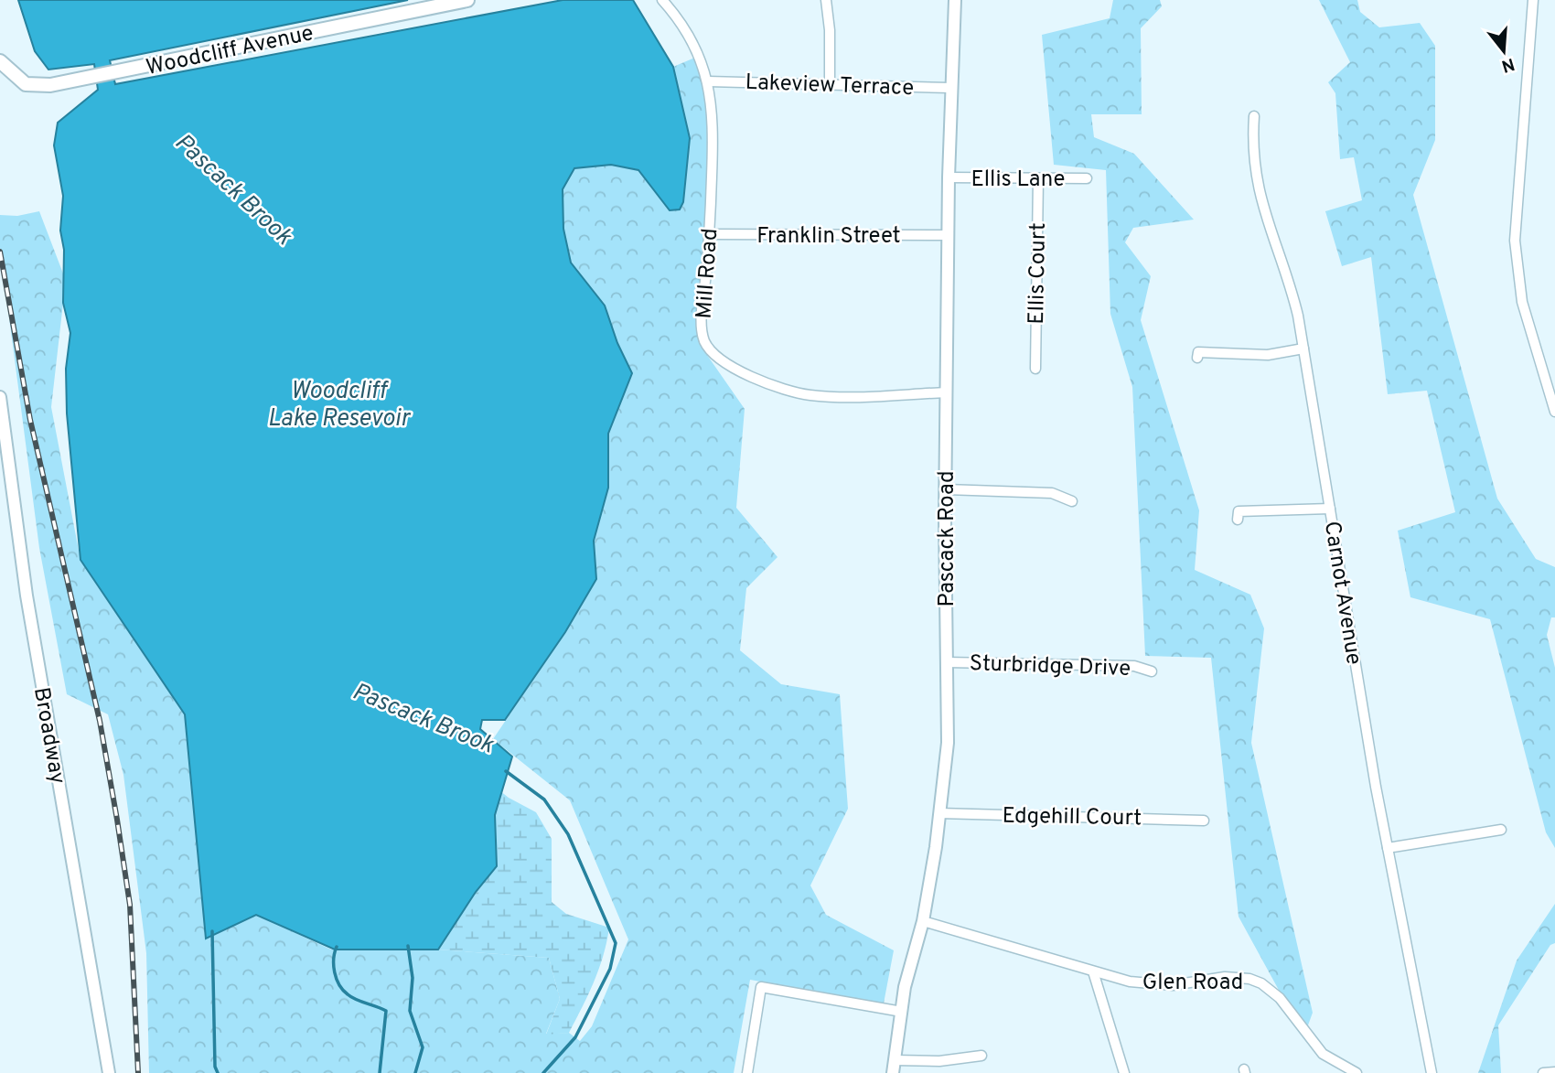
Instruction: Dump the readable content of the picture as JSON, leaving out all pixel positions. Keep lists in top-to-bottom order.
{
  "streets": {
    "main road": ["Woodcliff Avenue"],
    "street": [
      "Lakeview Terrace",
      "Ellis Lane",
      "Franklin Street",
      "Mill Road",
      "Ellis Court",
      "Pascack Road",
      "Carnot Avenue",
      "Sturbridge Drive",
      "Broadway",
      "Edgehill Court",
      "Glen Road"
    ]
  },
  "crossings": [
    ["Lakeview Terrace", "Mill Road"],
    ["Lakeview Terrace", "Pascack Road"],
    ["Ellis Lane", "Ellis Court"],
    ["Ellis Lane", "Pascack Road"],
    ["Franklin Street", "Mill Road"],
    ["Franklin Street", "Pascack Road"],
    ["Mill Road", "Pascack Road"],
    ["Pascack Road", "Sturbridge Drive"],
    ["Pascack Road", "Edgehill Court"],
    ["Pascack Road", "Glen Road"]
  ],
  "water": ["Pascack Brook", "Woodcliff Lake Resevoir"],
  "north": "bottom"
}
